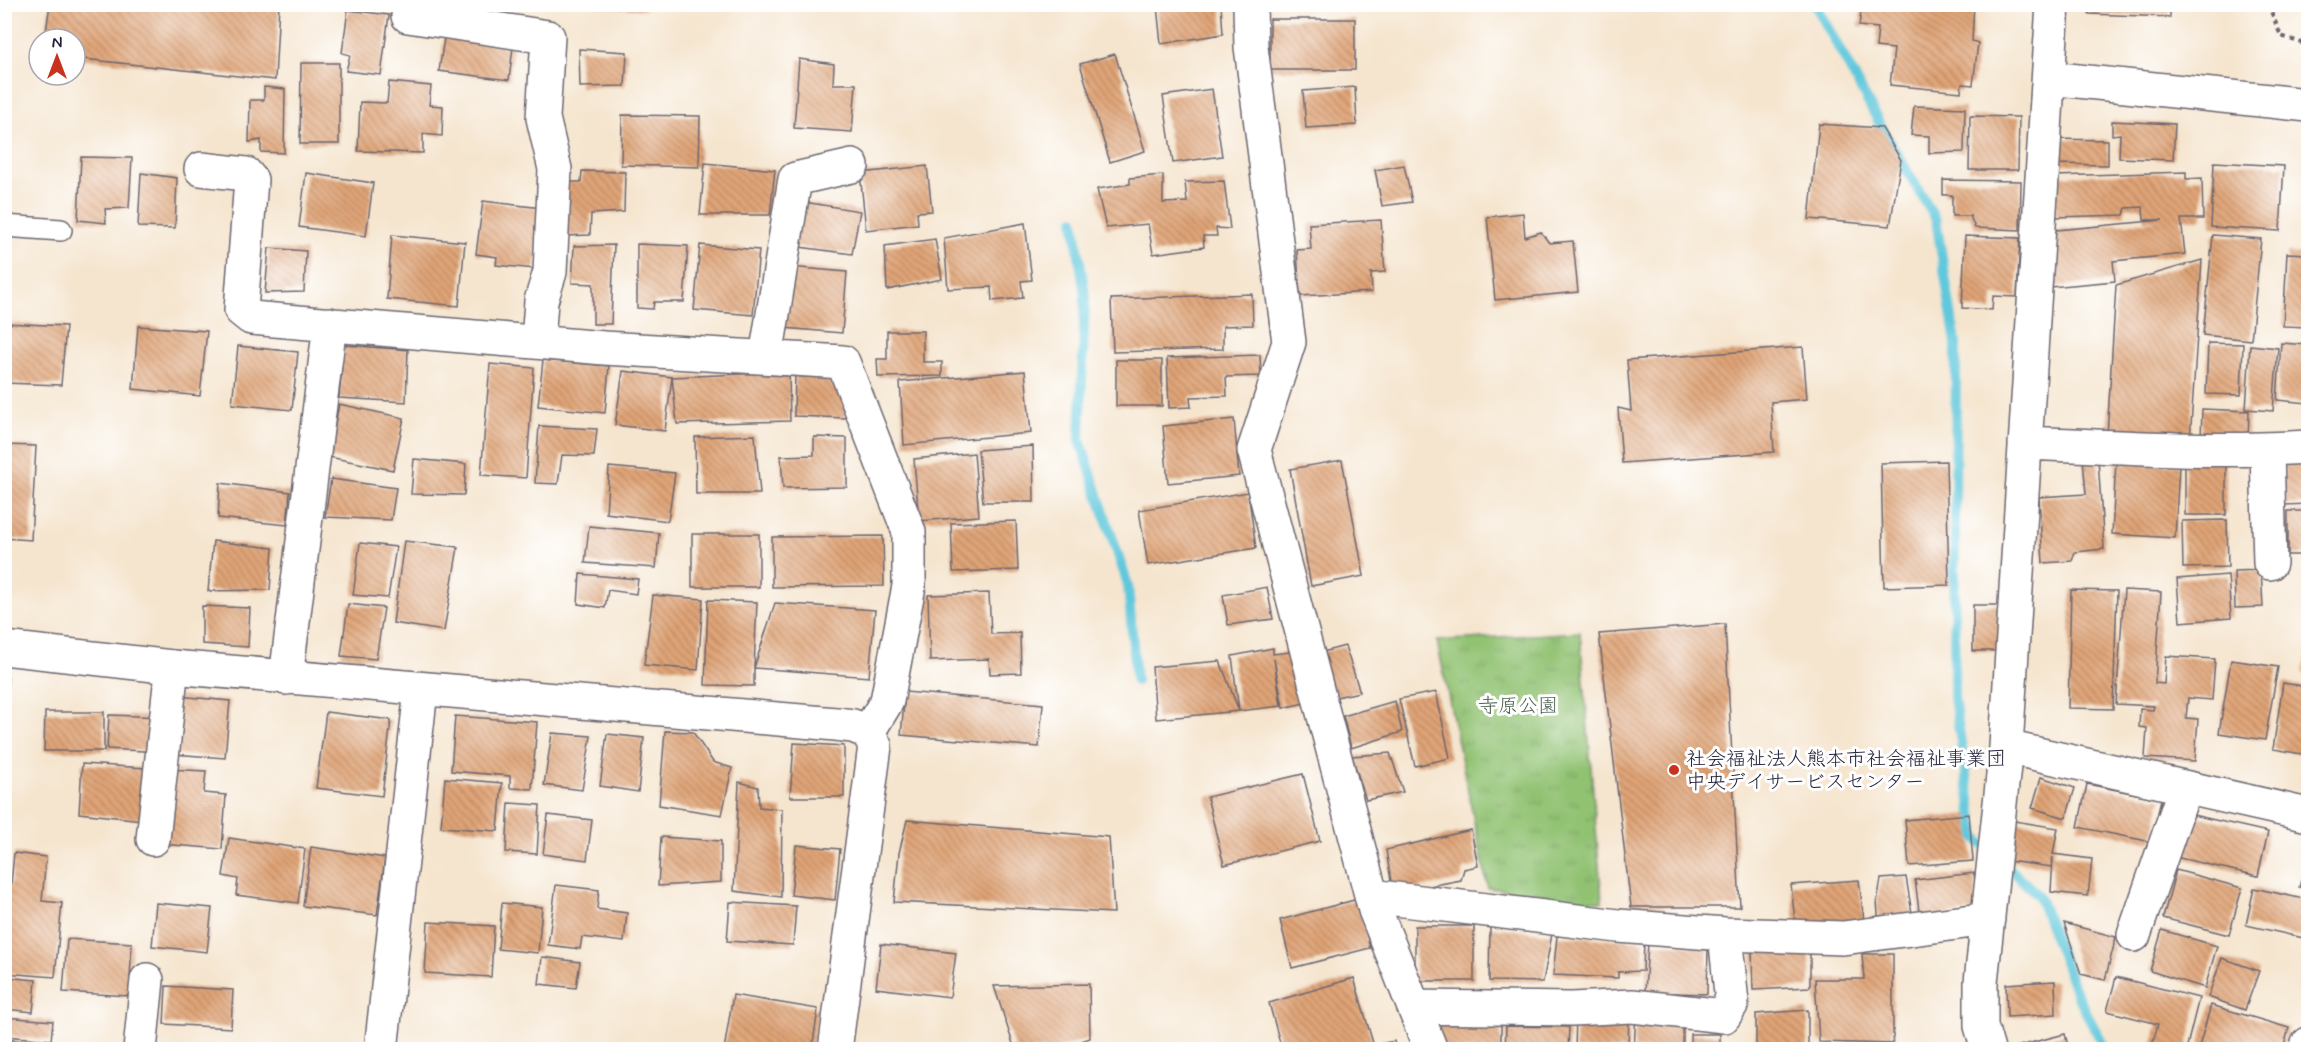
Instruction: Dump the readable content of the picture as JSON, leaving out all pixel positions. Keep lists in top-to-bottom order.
{
  "parks": ["寺原公園"],
  "places": ["社会福祉法人熊本市社会福祉事業団 中央デイサービスセンター"],
  "north": "top"
}
